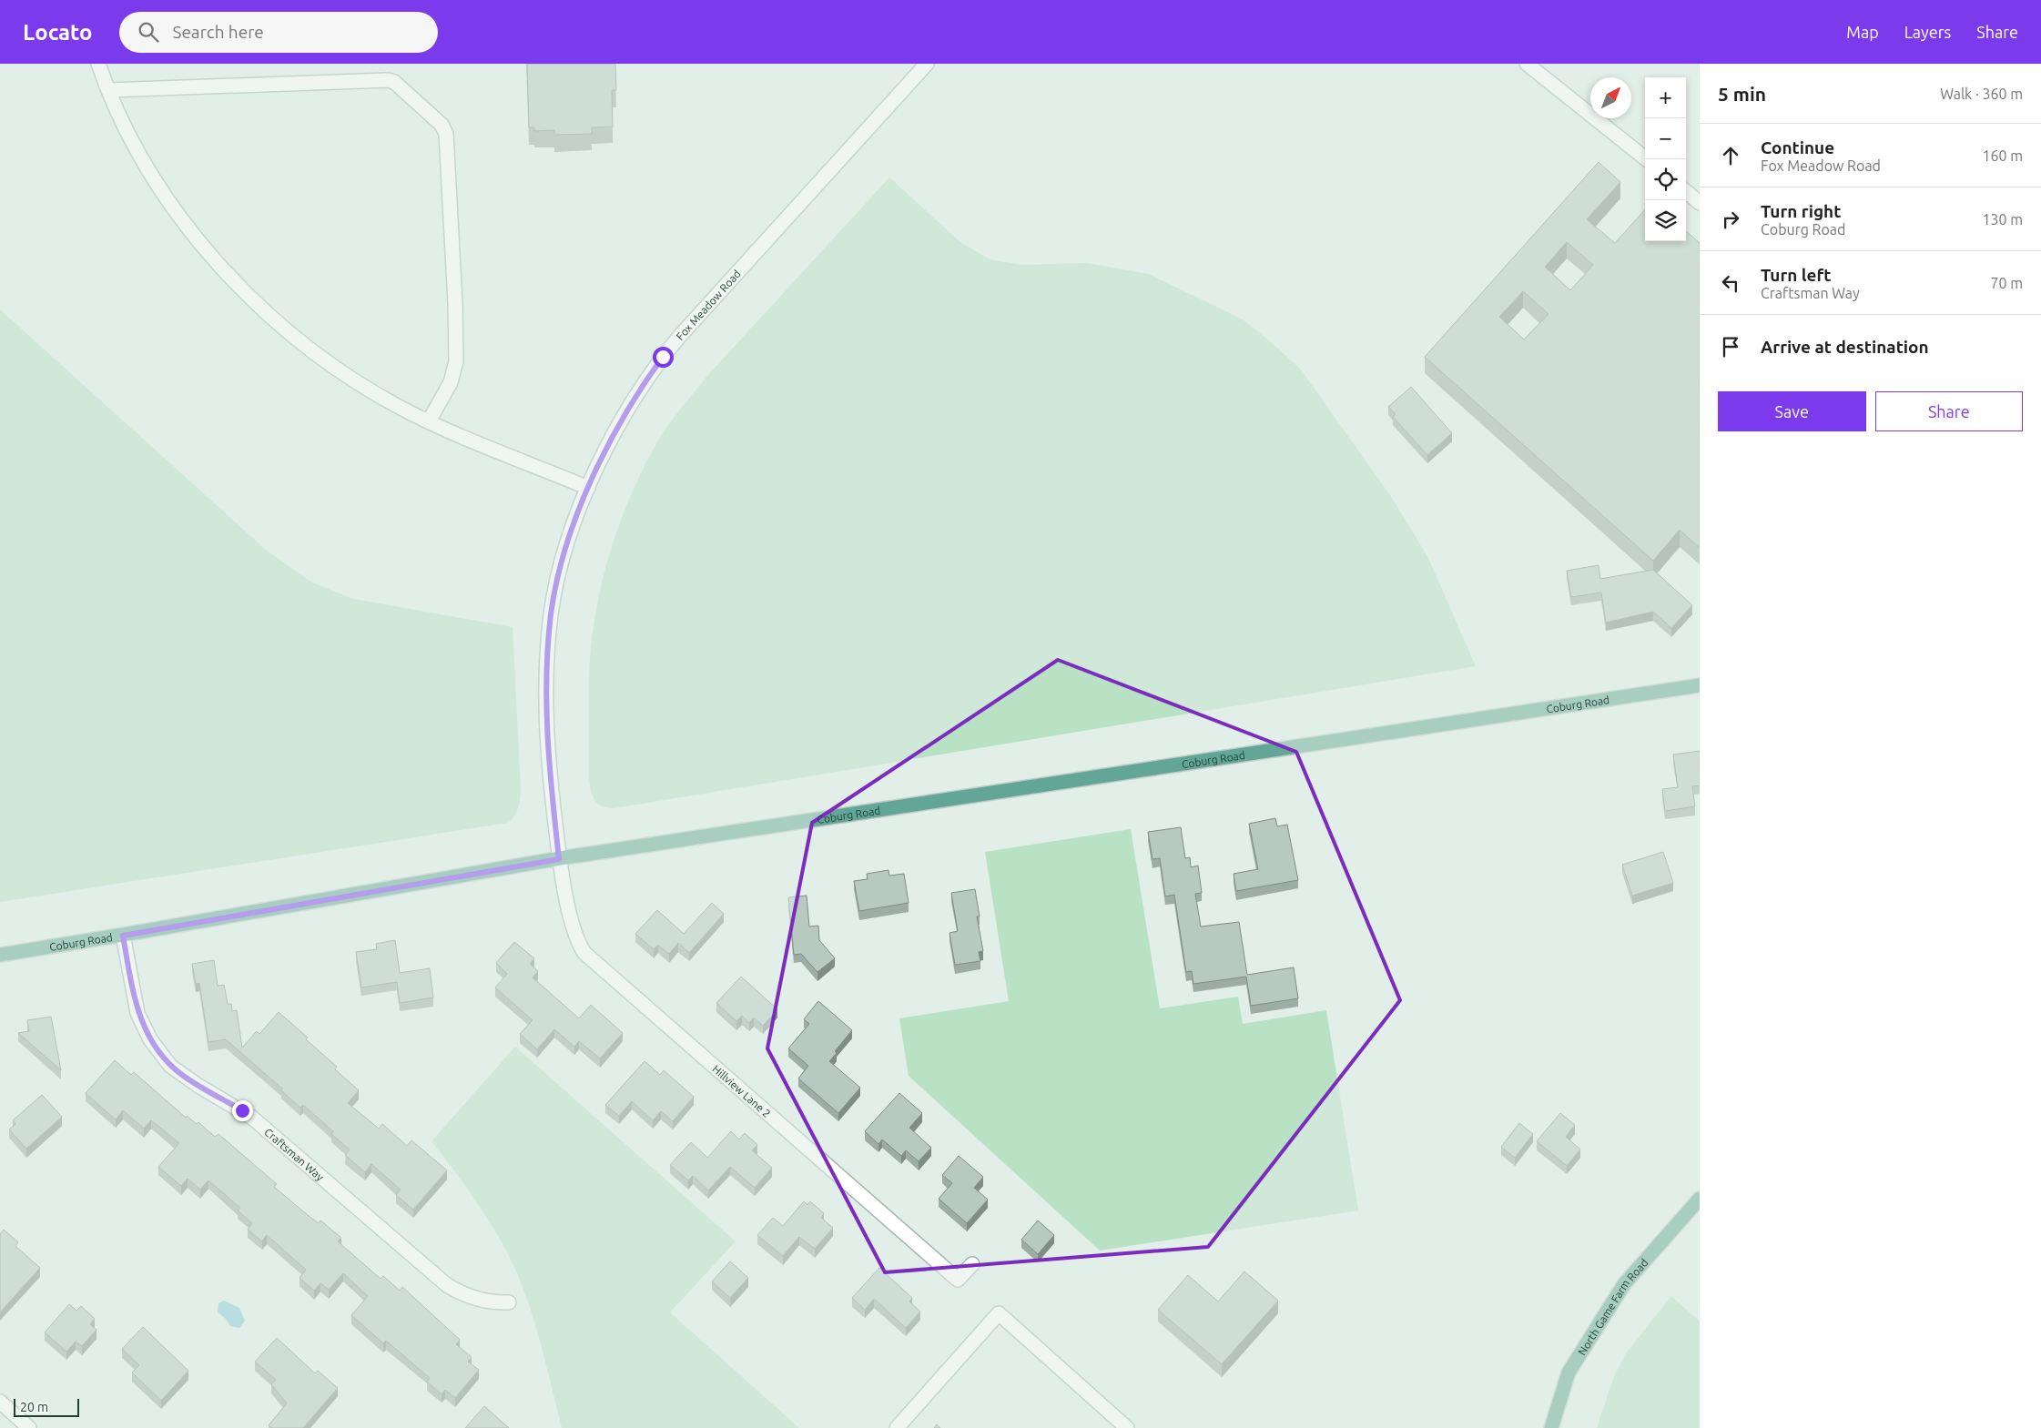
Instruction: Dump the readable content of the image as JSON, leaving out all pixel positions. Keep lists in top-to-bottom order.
{
  "streets": {
    "main road": ["Coburg Road", "North Game Farm Road"],
    "street": ["Fox Meadow Road", "Hillview Lane 2", "Craftsman Way"]
  },
  "crossings": [
    ["Fox Meadow Road", "Coburg Road"],
    ["Fox Meadow Road", "Hillview Lane 2"],
    ["Coburg Road", "Hillview Lane 2"],
    ["Coburg Road", "Craftsman Way"]
  ],
  "scale_bar": "20 m",
  "north": "top right",
  "page": {
    "header": "Locato",
    "search": "Search here",
    "nav": ["Map", "Layers", "Share"],
    "heading": ["5 min", "Walk · 360 m"],
    "map_buttons": ["+", "−"],
    "list": [
      ["Continue", "Fox Meadow Road", "160 m"],
      ["Turn right", "Coburg Road", "130 m"],
      ["Turn left", "Craftsman Way", "70 m"],
      "Arrive at destination"
    ],
    "buttons": ["Save", "Share"],
    "scale": "20 m"
  }
}
